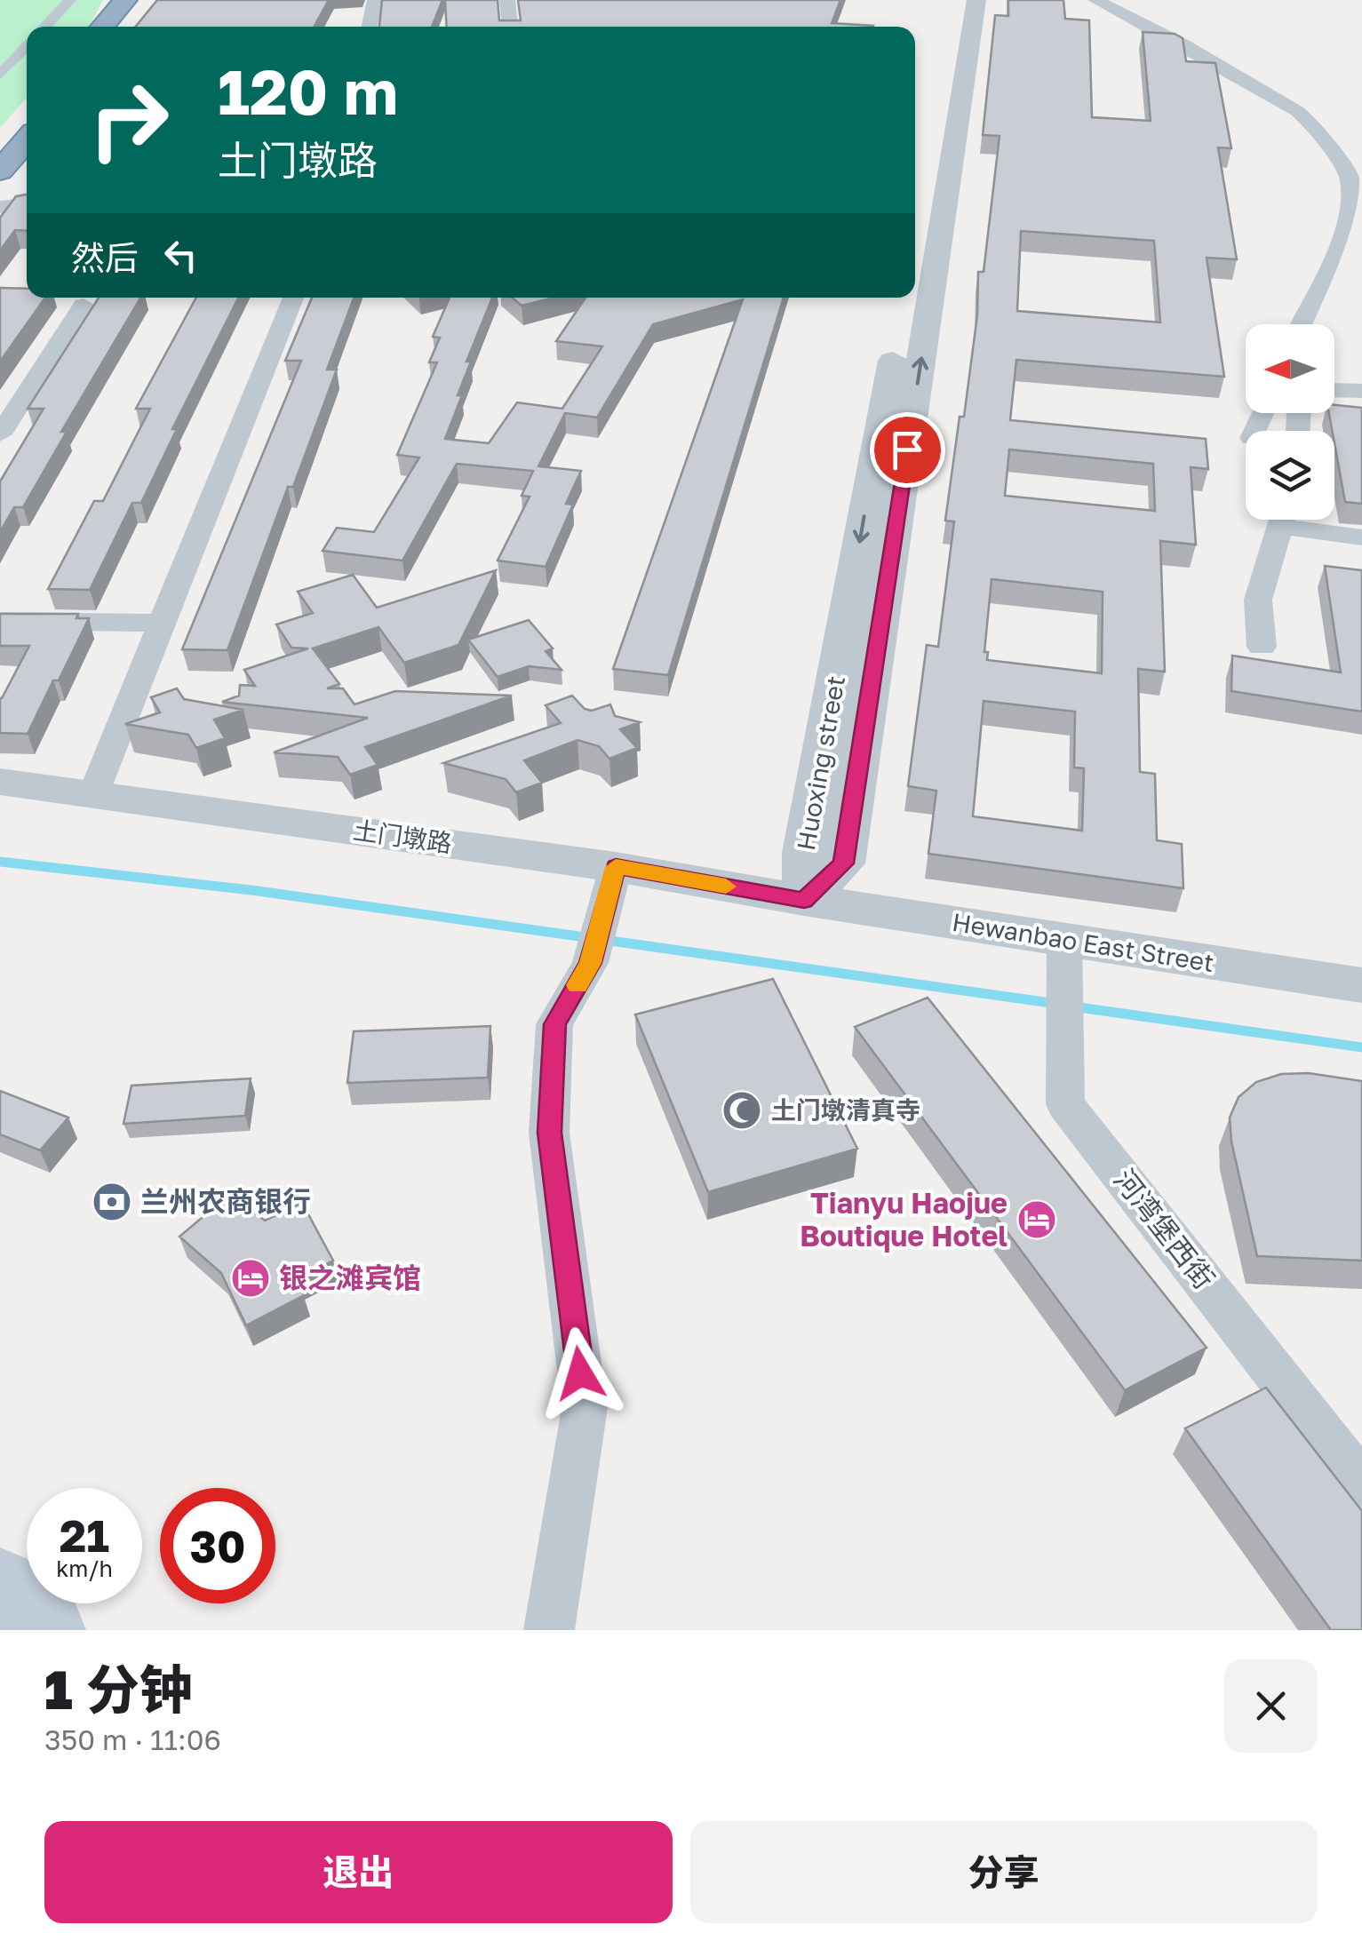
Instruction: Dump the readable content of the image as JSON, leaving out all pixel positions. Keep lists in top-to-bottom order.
{
  "streets": {
    "street": [
      "Huoxing street",
      "土门墩路",
      "Hewanbao East Street",
      "河湾堡西街"
    ]
  },
  "crossings": [
    ["Huoxing street", "土门墩路"],
    ["Huoxing street", "Hewanbao East Street"],
    ["土门墩路", "Hewanbao East Street"],
    ["Hewanbao East Street", "河湾堡西街"]
  ],
  "places": {
    "mosque": ["土门墩清真寺"],
    "bank": ["兰州农商银行"],
    "hotel": ["Tianyu Haojue Boutique Hotel", "银之滩宾馆"]
  },
  "north": "left",
  "page": {
    "turn": ["120 m", "土门墩路"],
    "then": "然后",
    "speed": "21 km/h",
    "limit": "30",
    "heading": ["1 分钟", "350 m · 11:06"],
    "buttons": ["退出", "分享"]
  }
}
